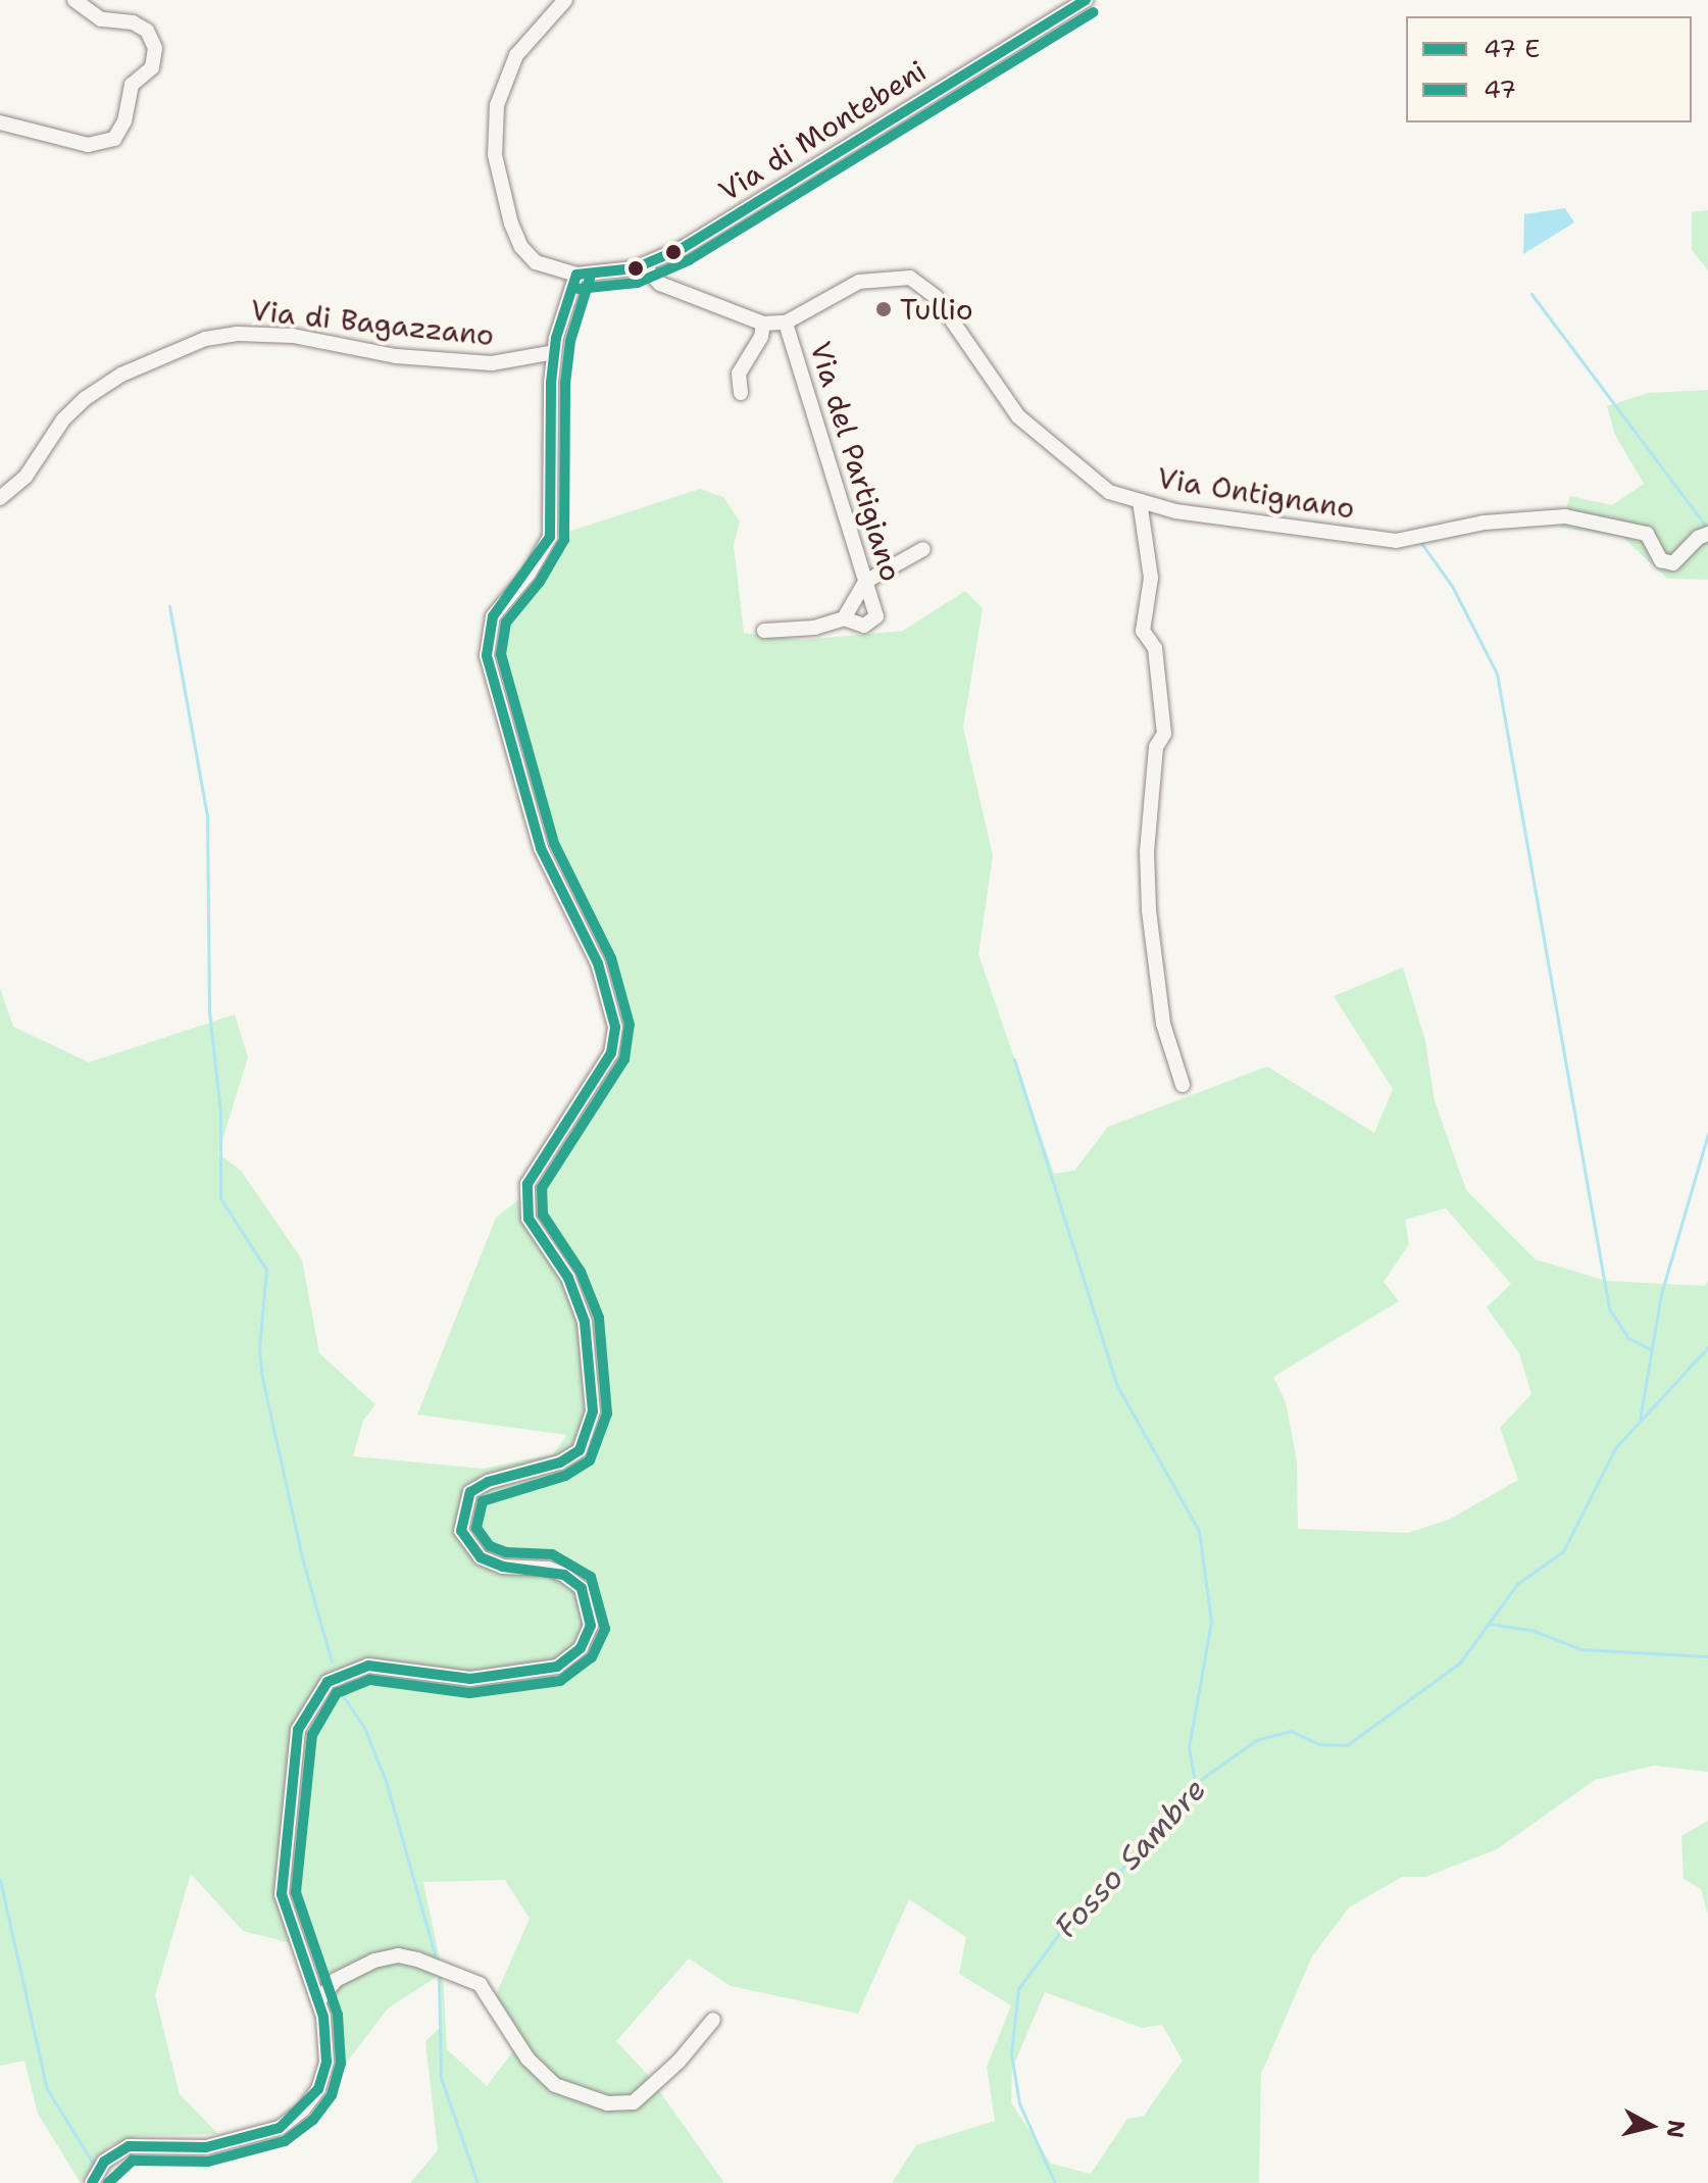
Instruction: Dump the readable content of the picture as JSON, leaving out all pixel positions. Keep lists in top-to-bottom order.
{
  "streets": {
    "street": [
      "Via di Montebeni",
      "Via di Bagazzano",
      "Via del Partigiano",
      "Via Ontignano"
    ]
  },
  "crossings": [
    ["Via di Montebeni", "Via Ontignano"],
    ["Via del Partigiano", "Via Ontignano"]
  ],
  "water": ["Fosso Sambre"],
  "places": ["Tullio"],
  "lines": ["transit line 47"],
  "legend": ["47 E", "47"],
  "north": "right"
}
